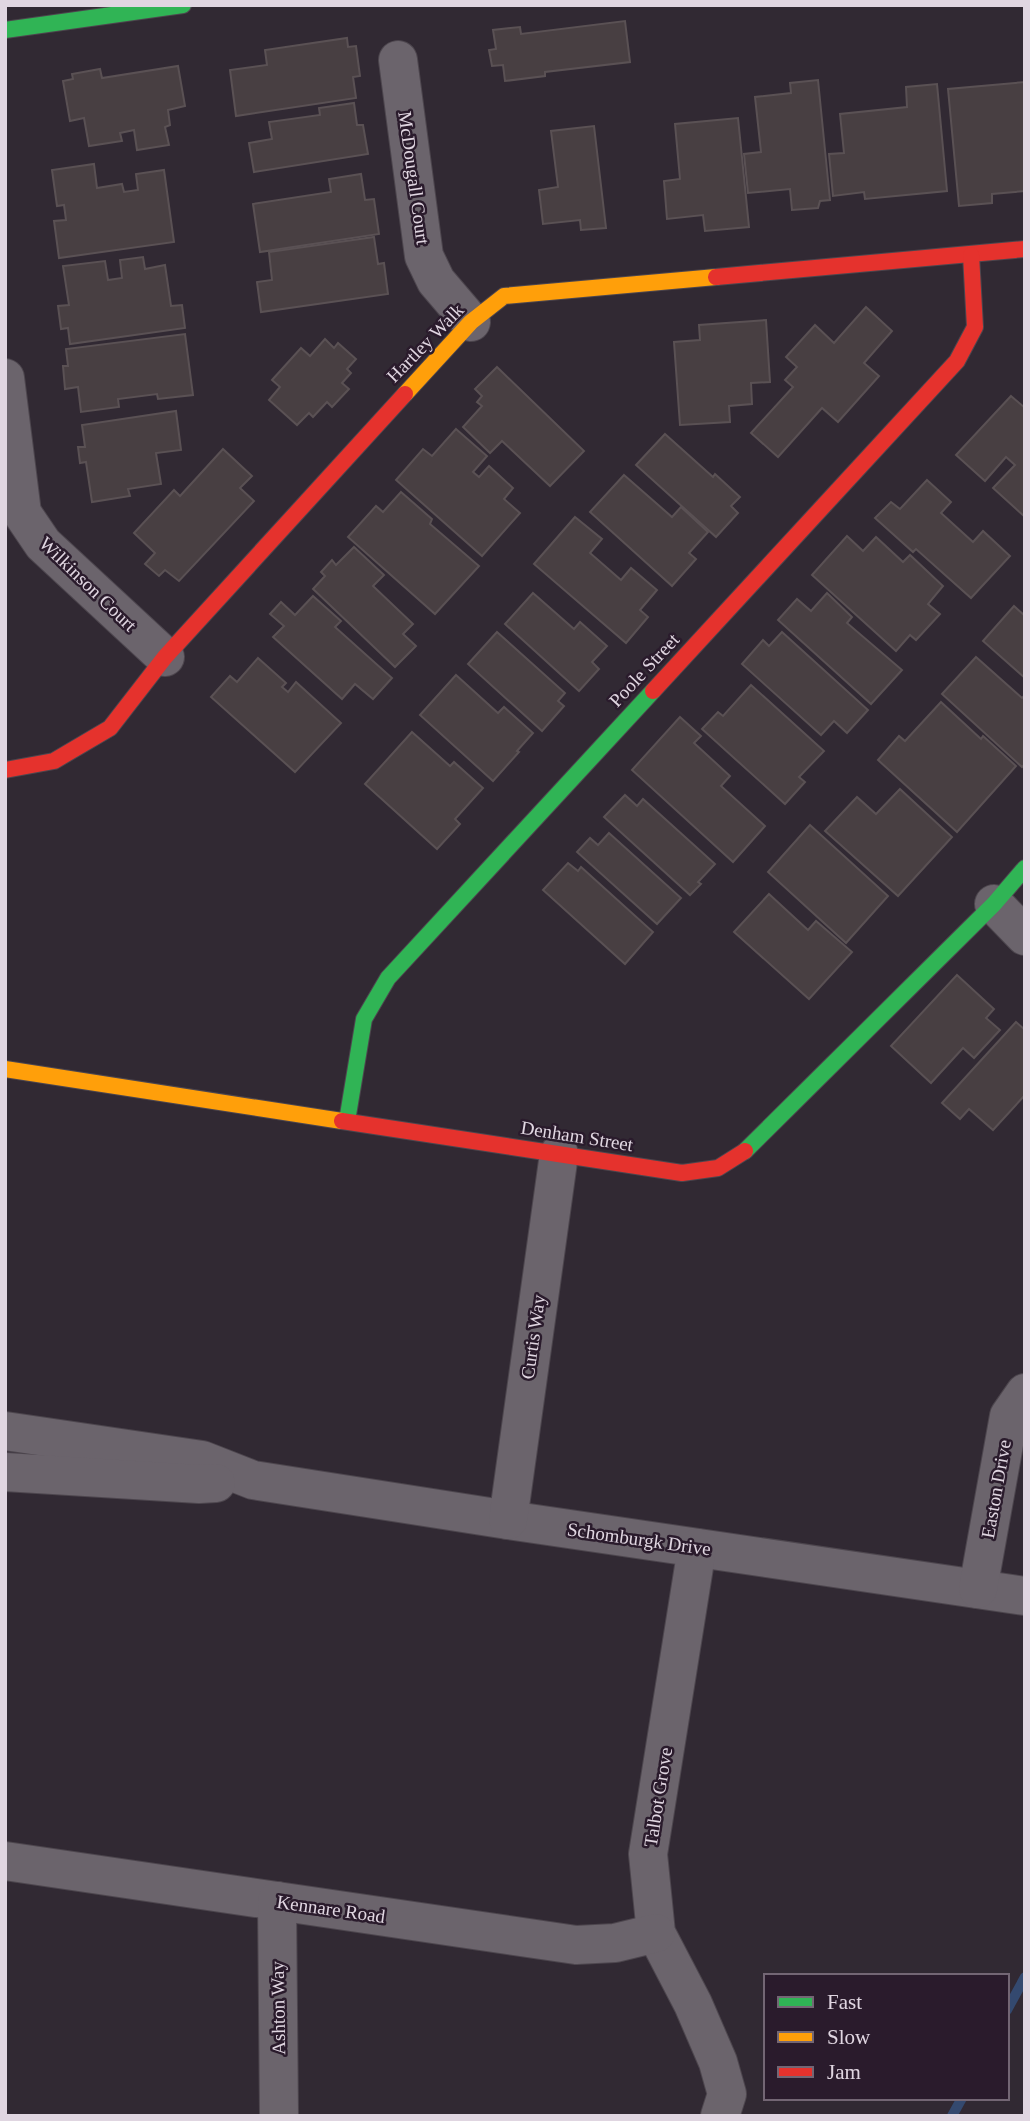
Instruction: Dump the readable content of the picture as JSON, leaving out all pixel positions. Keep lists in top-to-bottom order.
{
  "streets": {
    "street": [
      "McDougall Court",
      "Hartley Walk",
      "Wilkinson Court",
      "Poole Street",
      "Denham Street",
      "Curtis Way",
      "Easton Drive",
      "Schomburgk Drive",
      "Talbot Grove",
      "Kennare Road",
      "Ashton Way"
    ]
  },
  "crossings": [
    ["McDougall Court", "Hartley Walk"],
    ["Hartley Walk", "Wilkinson Court"],
    ["Hartley Walk", "Poole Street"],
    ["Poole Street", "Denham Street"],
    ["Denham Street", "Curtis Way"],
    ["Curtis Way", "Schomburgk Drive"],
    ["Easton Drive", "Schomburgk Drive"],
    ["Schomburgk Drive", "Talbot Grove"],
    ["Talbot Grove", "Kennare Road"],
    ["Kennare Road", "Ashton Way"]
  ],
  "legend": ["Fast", "Slow", "Jam"]
}
